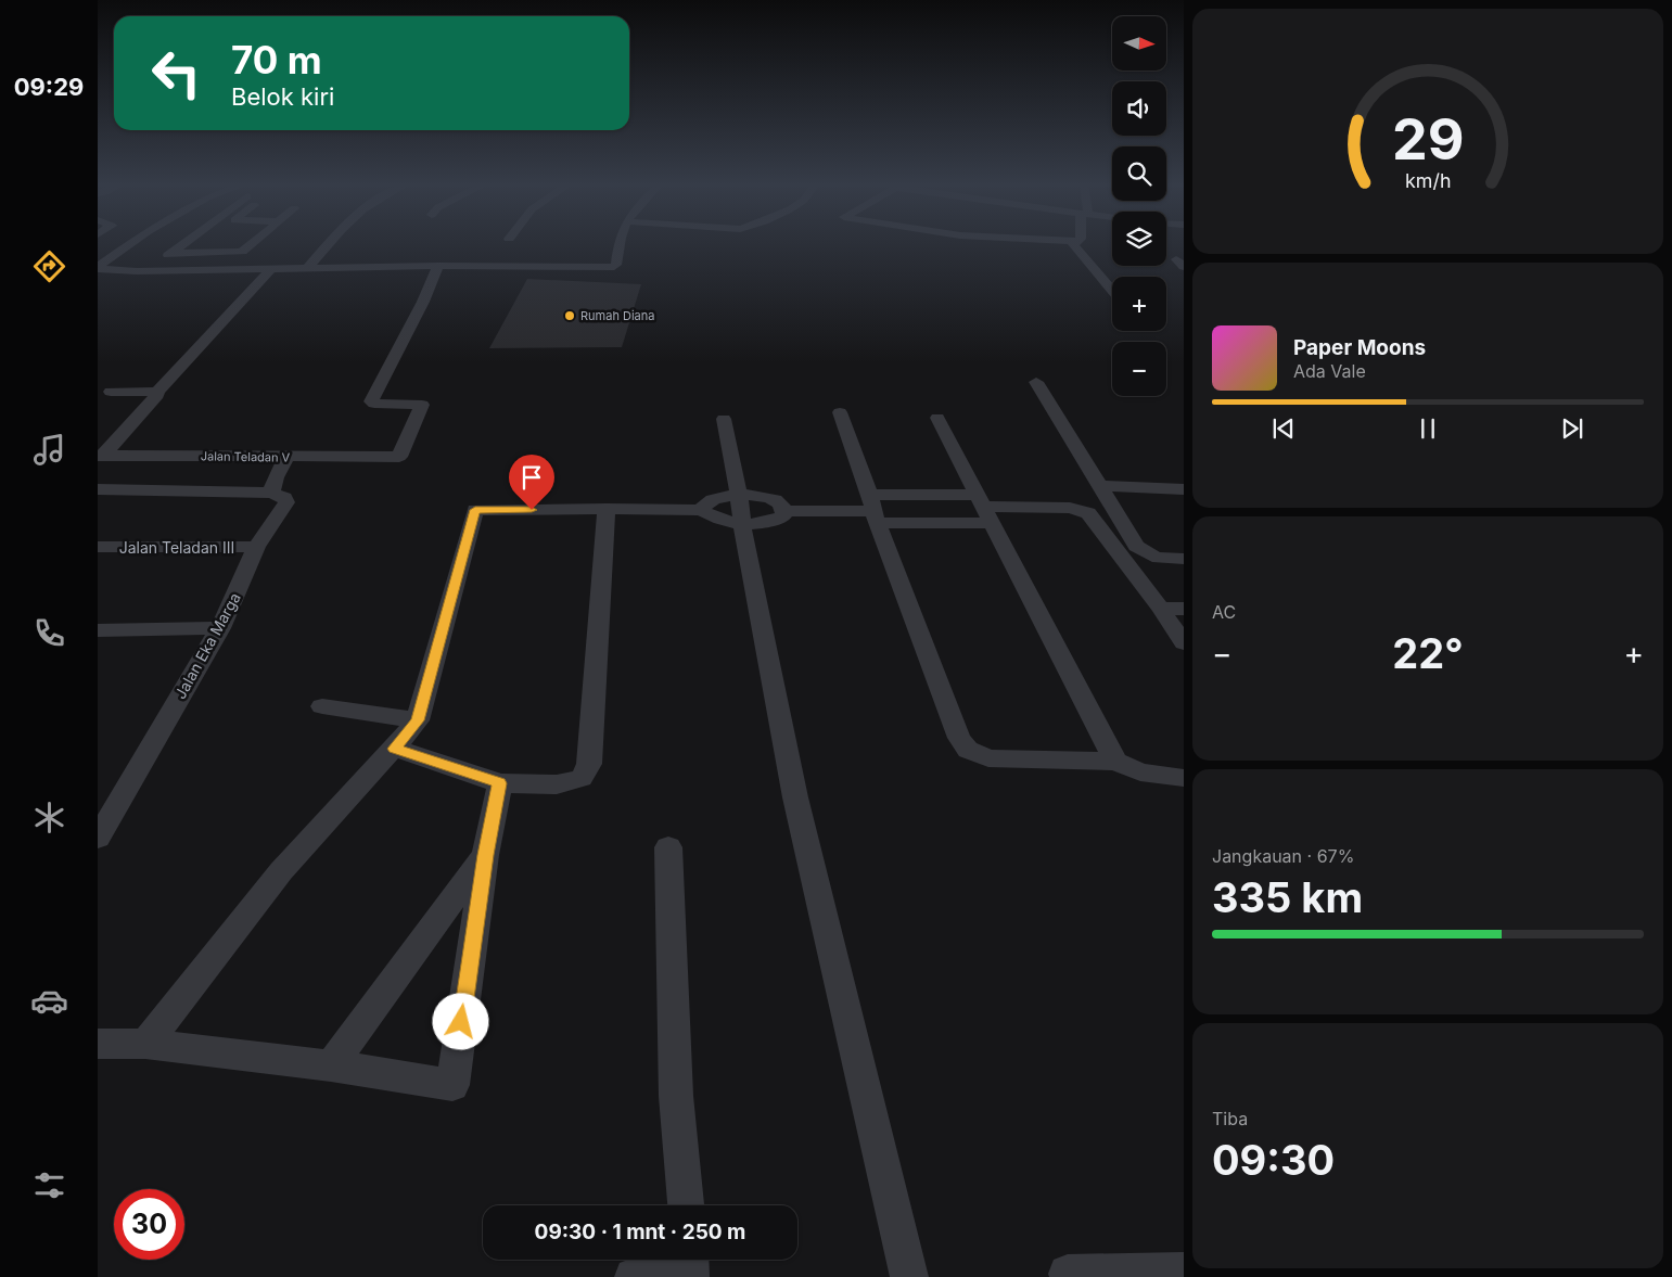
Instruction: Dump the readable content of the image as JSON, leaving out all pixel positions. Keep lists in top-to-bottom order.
{
  "streets": {
    "street": ["Jalan Teladan V", "Jalan Teladan III", "Jalan Eka Marga"]
  },
  "crossings": [
    ["Jalan Teladan III", "Jalan Eka Marga"]
  ],
  "places": ["Rumah Diana"],
  "north": "right",
  "page": {
    "tabs": "09:29",
    "map_buttons": ["+", "−"],
    "turn": ["70 m", "Belok kiri"],
    "song": ["Paper Moons", "Ada Vale"],
    "tile": [
      "AC",
      ["Jangkauan · 67%", "335 km"],
      ["Tiba", "09:30"]
    ],
    "heat": ["−", "22°", "+"],
    "limit": "30",
    "trip": "09:30 · 1 mnt · 250 m",
    "gauge": ["29", "km/h"]
  }
}
